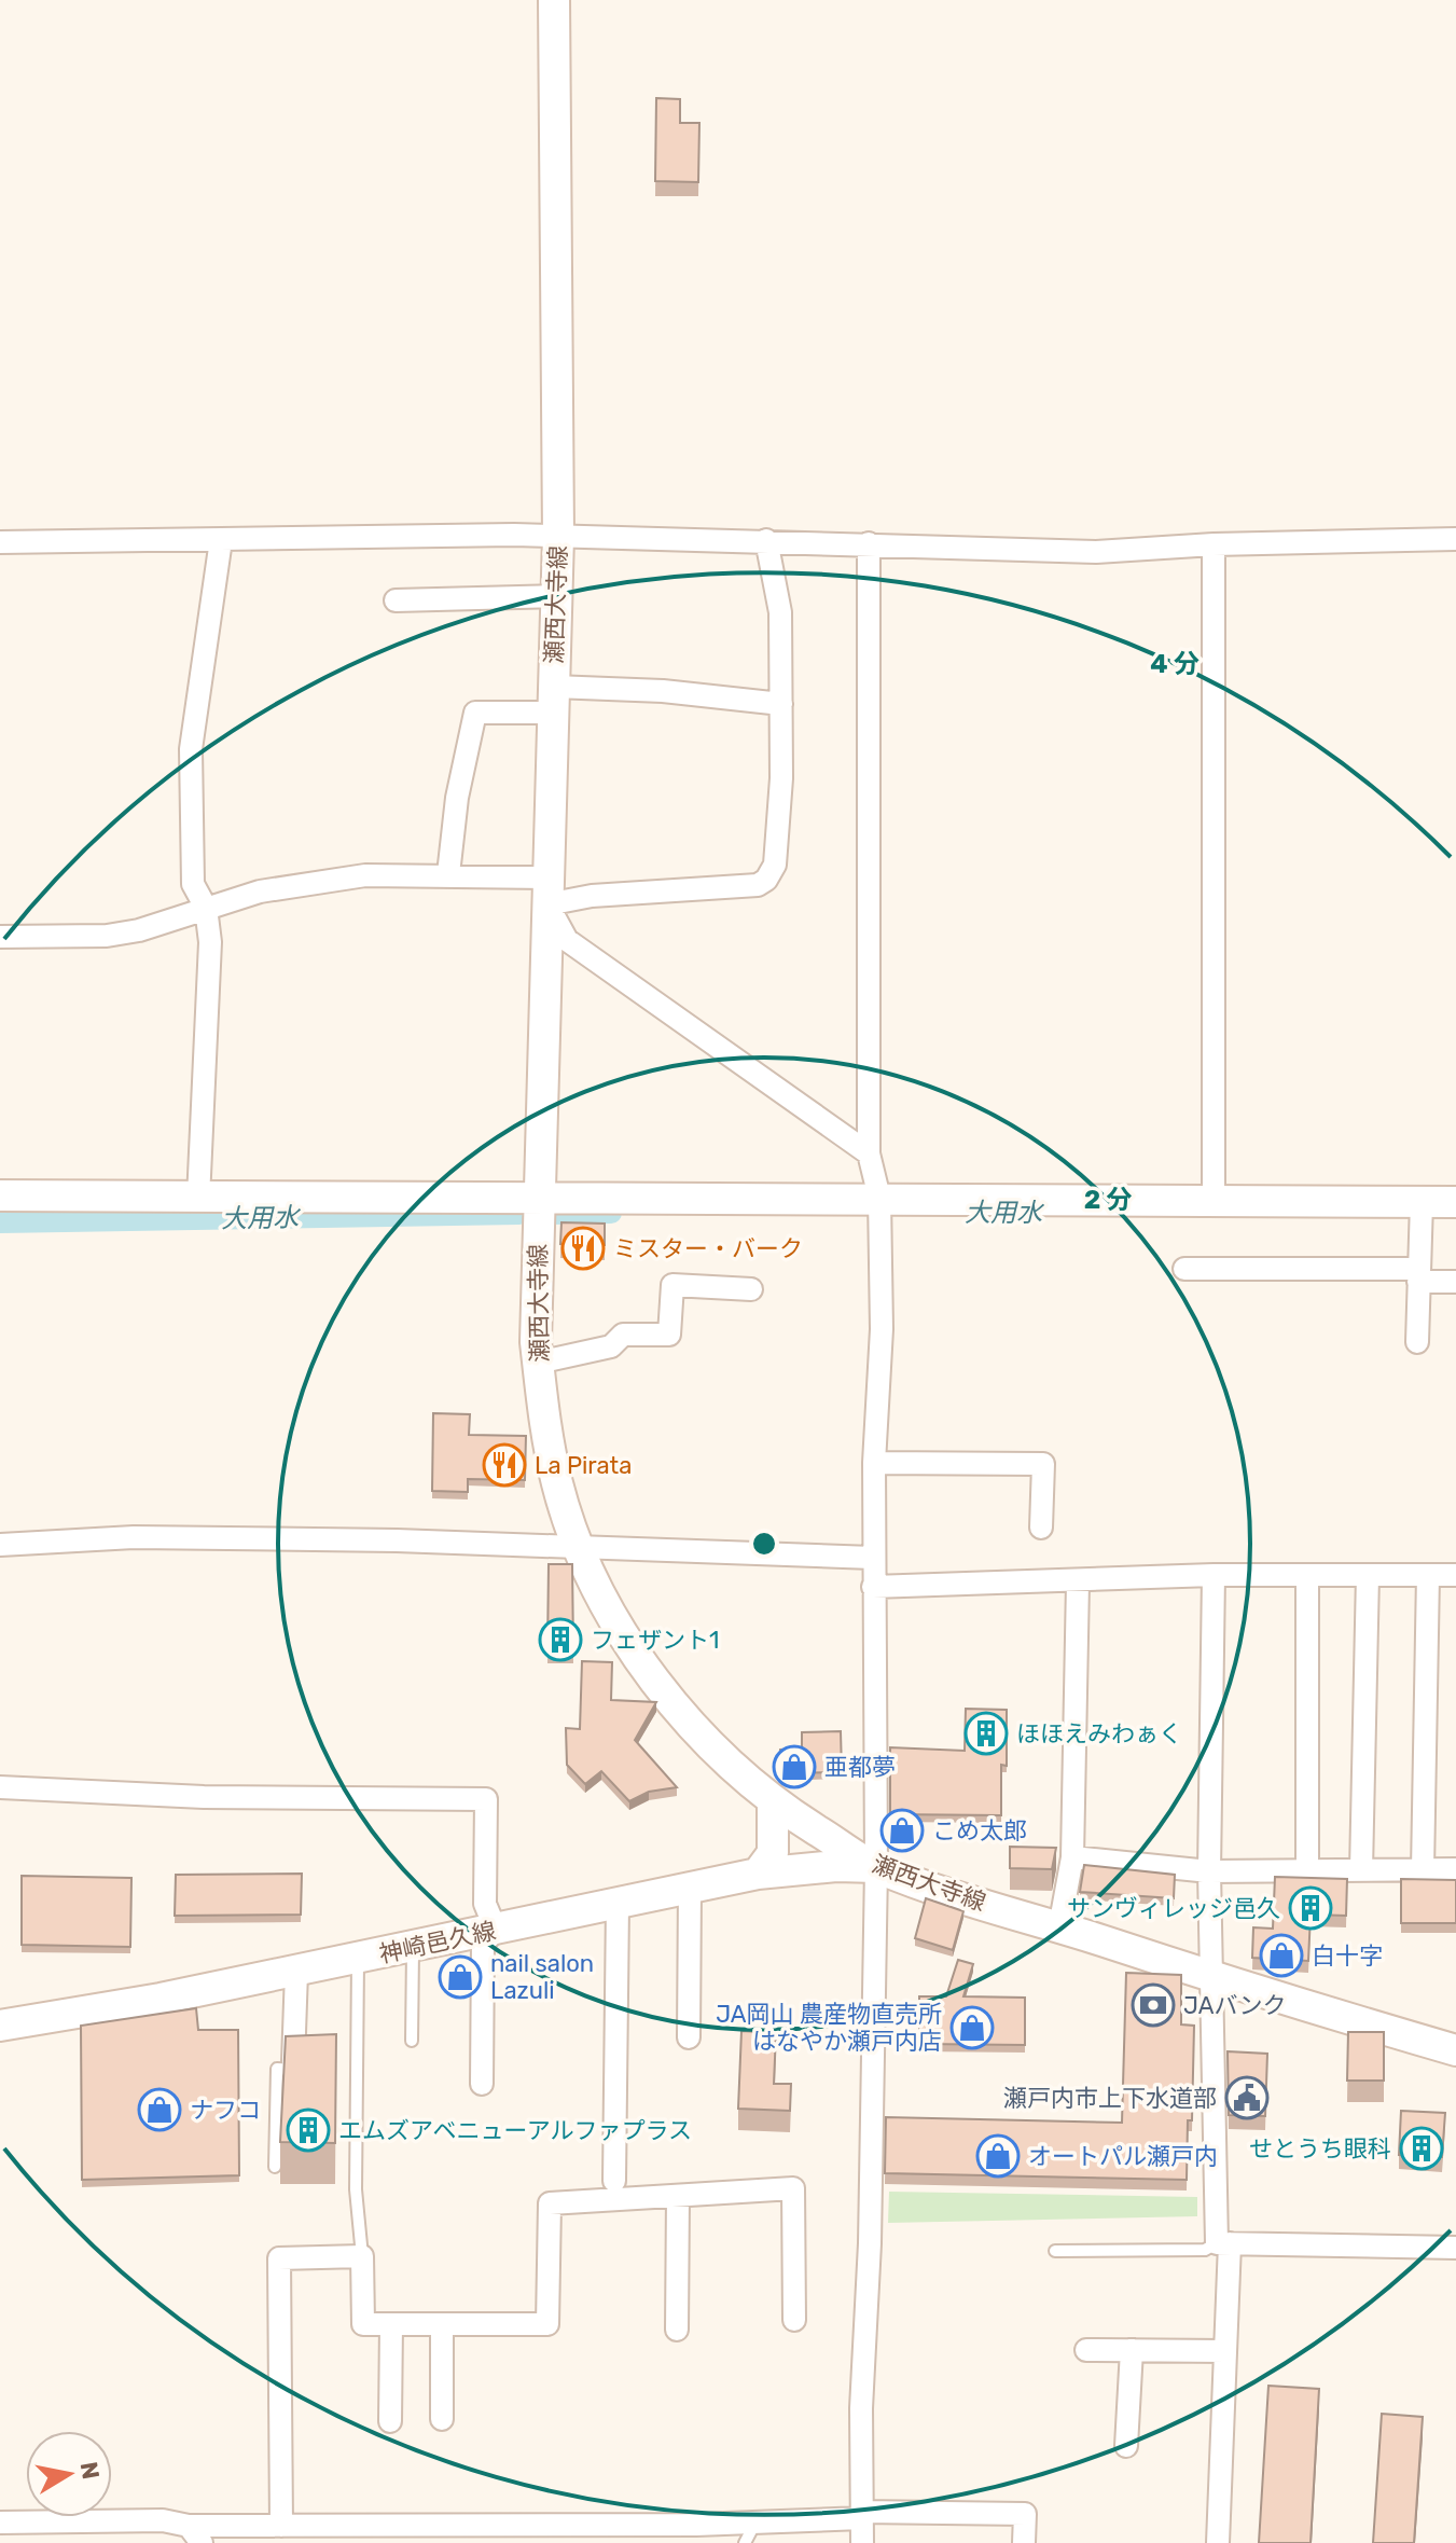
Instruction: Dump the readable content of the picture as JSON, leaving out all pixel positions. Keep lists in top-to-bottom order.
{
  "streets": {
    "main road": ["瀬西大寺線", "神崎邑久線"]
  },
  "crossings": [
    ["瀬西大寺線", "神崎邑久線"]
  ],
  "water": ["大用水"],
  "places": {
    "restaurant": ["ミスター・バーク", "La Pirata"],
    "building": [
      "フェザント1",
      "ほほえみわぁく",
      "サンヴィレッジ邑久",
      "エムズアベニューアルファプラス",
      "せとうち眼科"
    ],
    "shop": [
      "亜都夢",
      "こめ太郎",
      "白十字",
      "nail salon Lazuli",
      "JA岡山 農産物直売所 はなやか瀬戸内店",
      "ナフコ",
      "オートパル瀬戸内"
    ],
    "bank": ["JAバンク"],
    "public building": ["瀬戸内市上下水道部"]
  },
  "north": "right",
  "rings": ["4 分", "2 分"]
}
